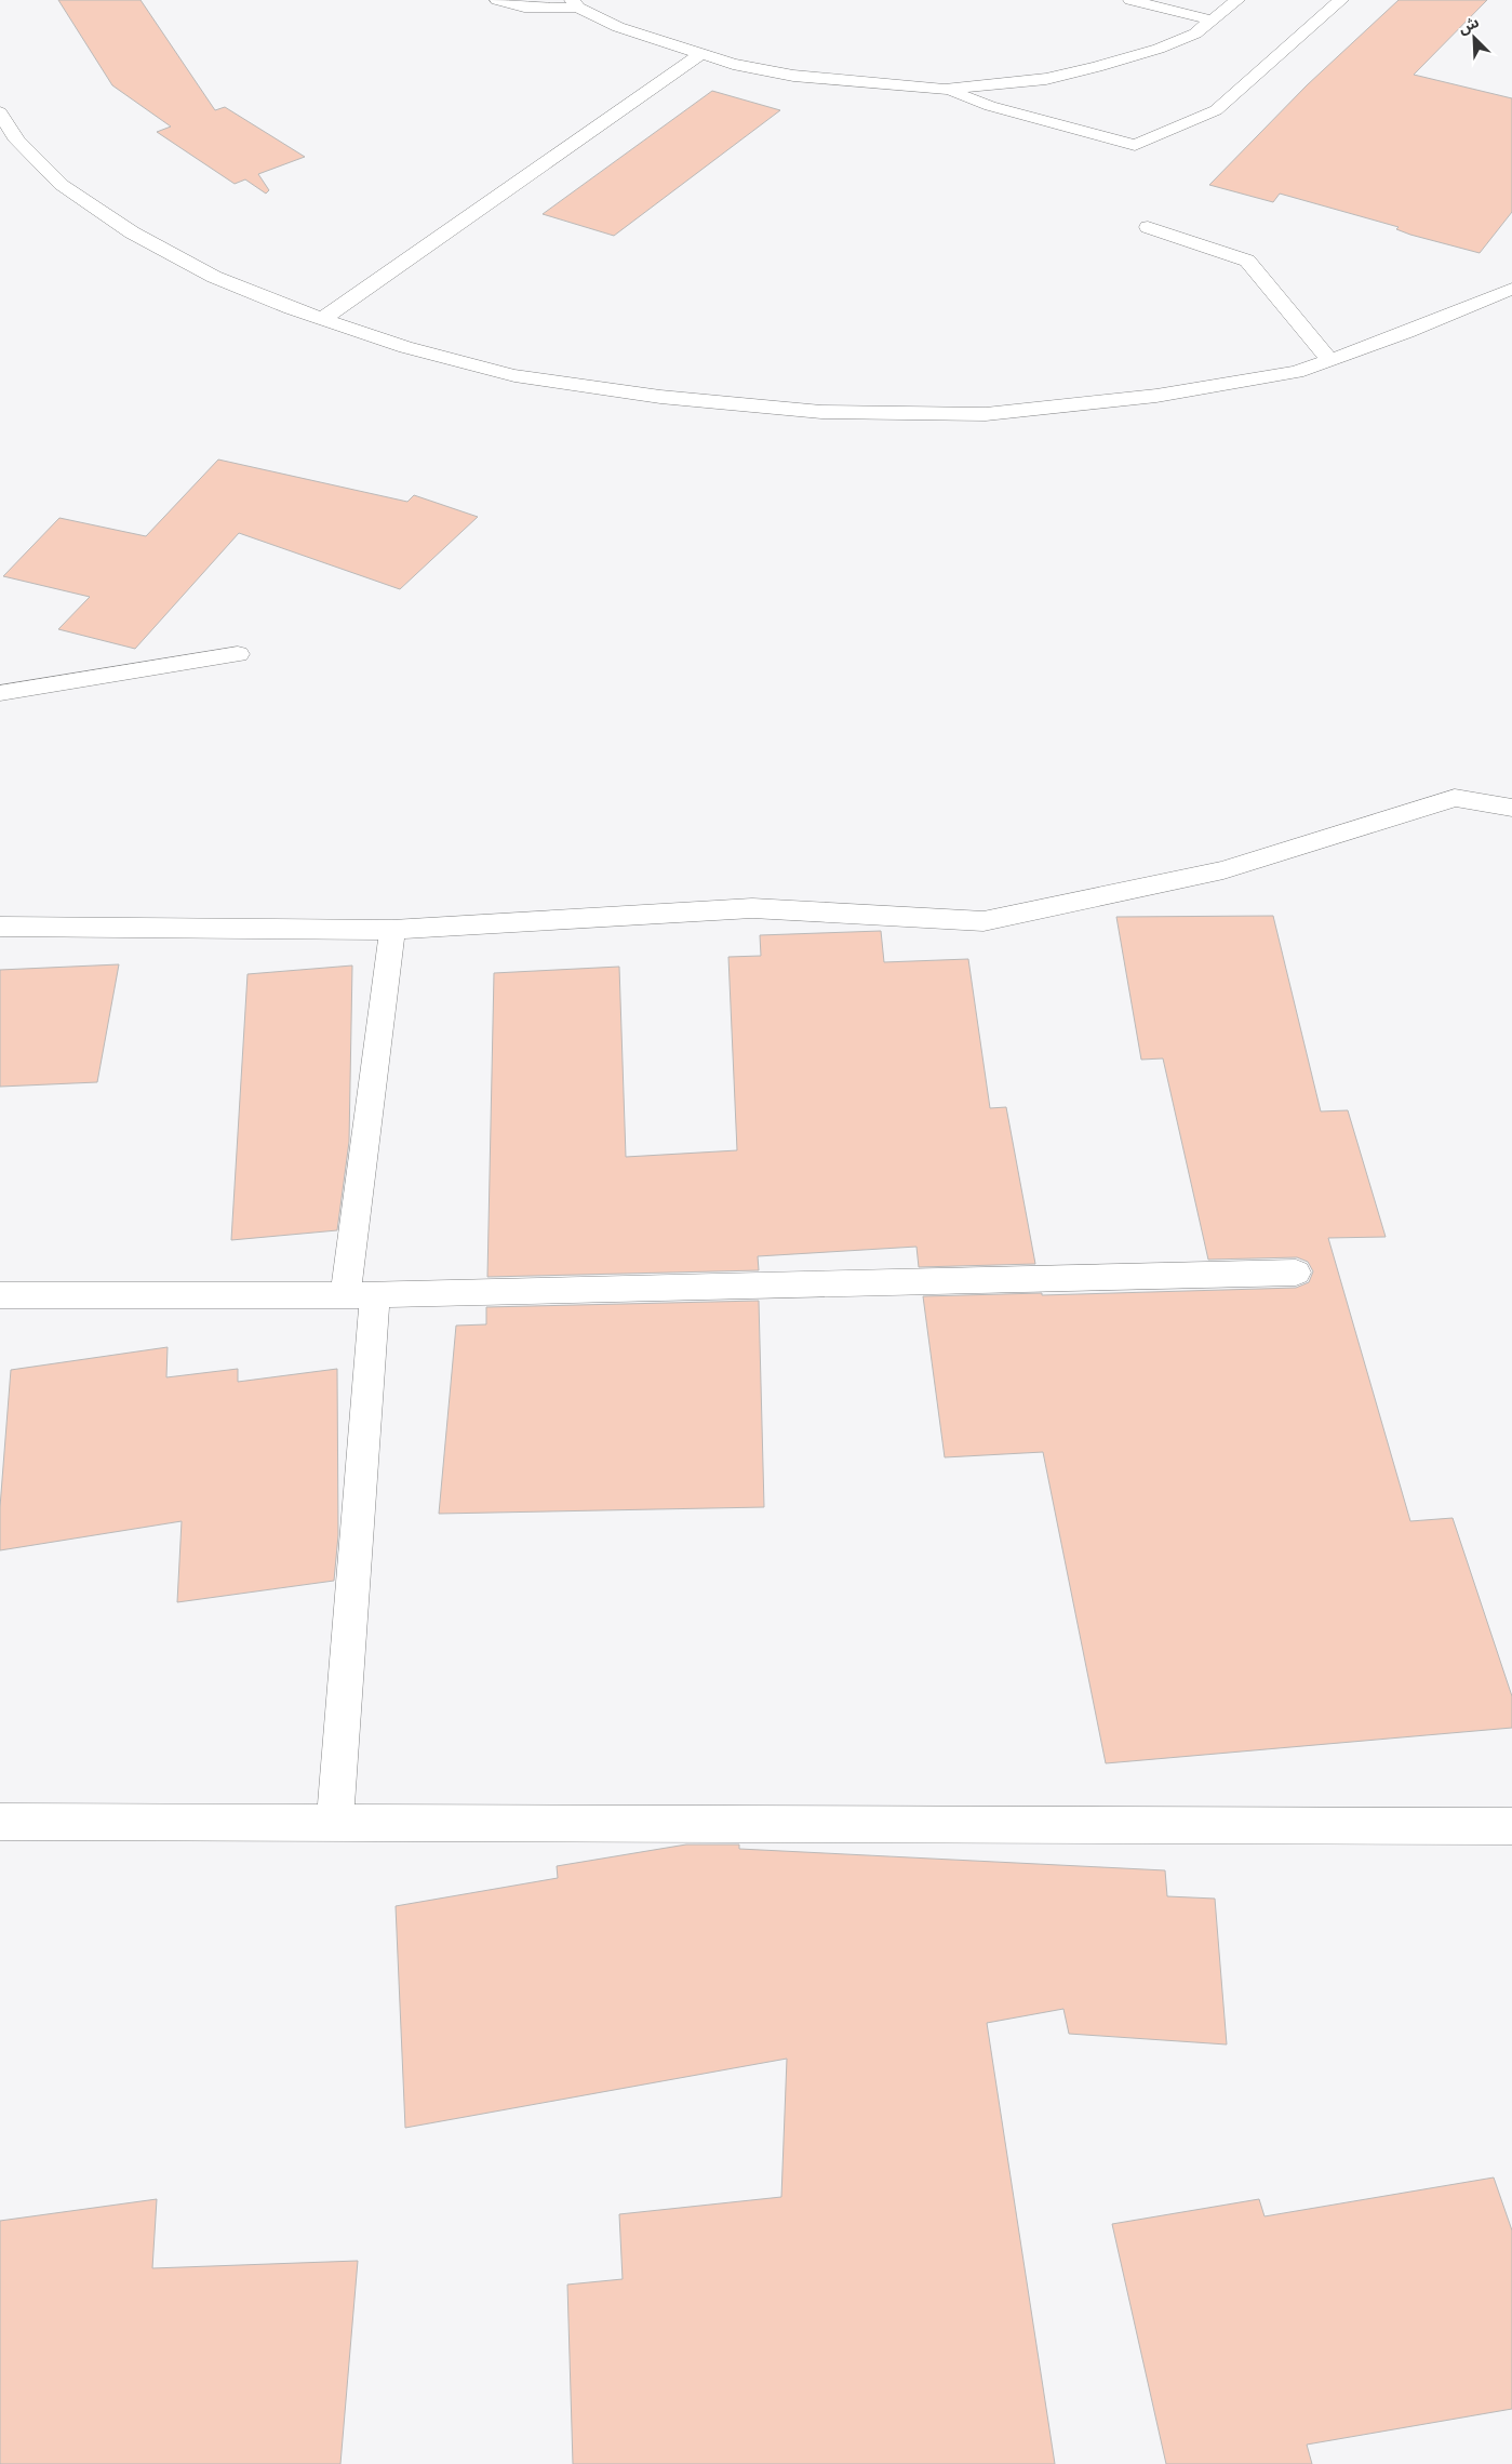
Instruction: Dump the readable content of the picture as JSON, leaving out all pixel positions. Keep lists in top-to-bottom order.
{
  "north": "top left"
}
